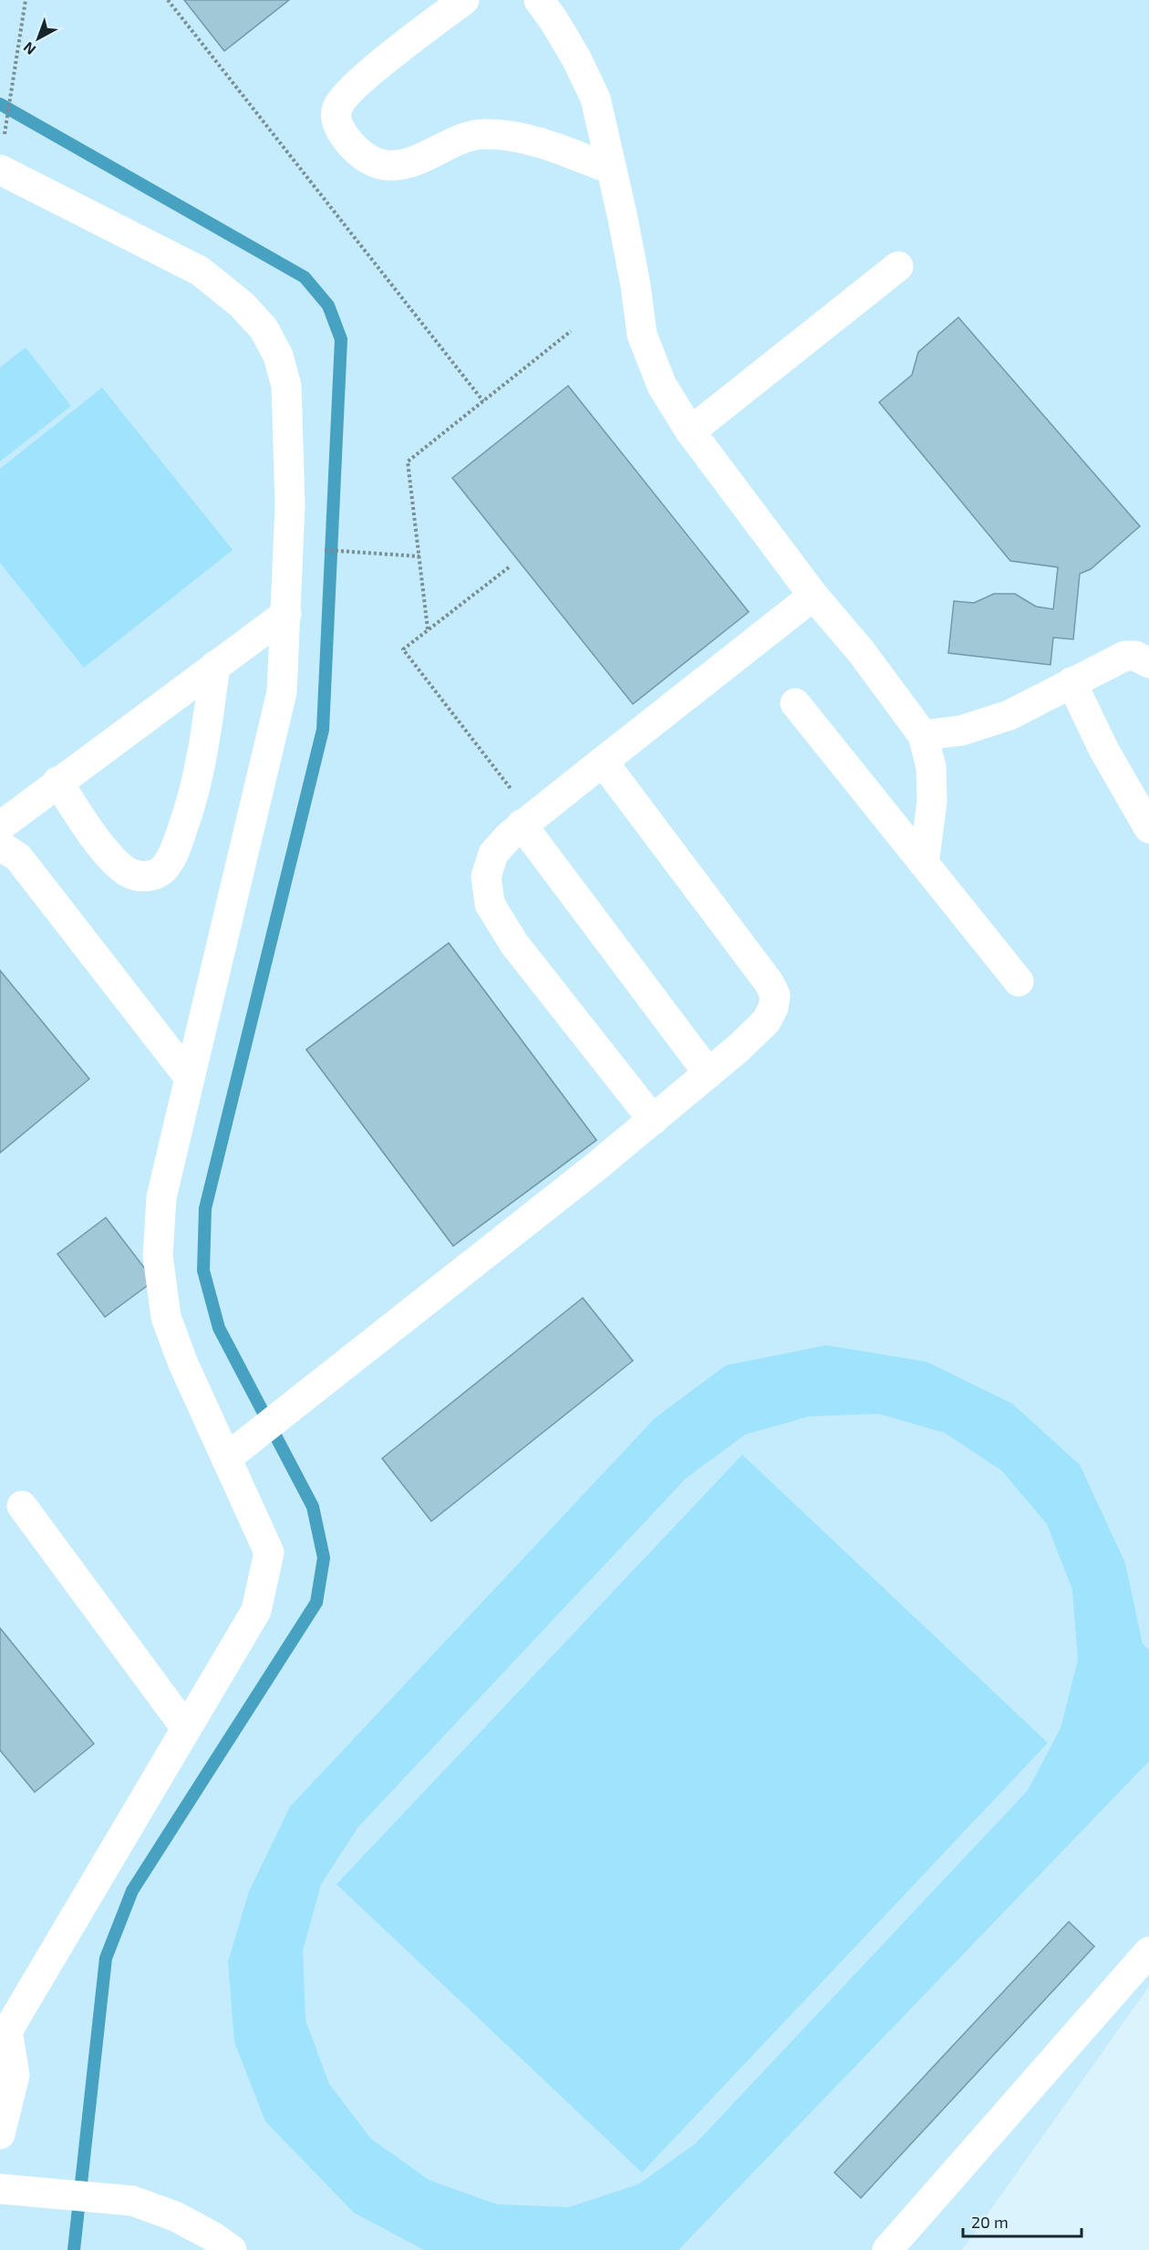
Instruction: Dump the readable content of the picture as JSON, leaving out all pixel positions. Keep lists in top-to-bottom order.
{
  "scale_bar": "20 m",
  "north": "bottom left"
}
